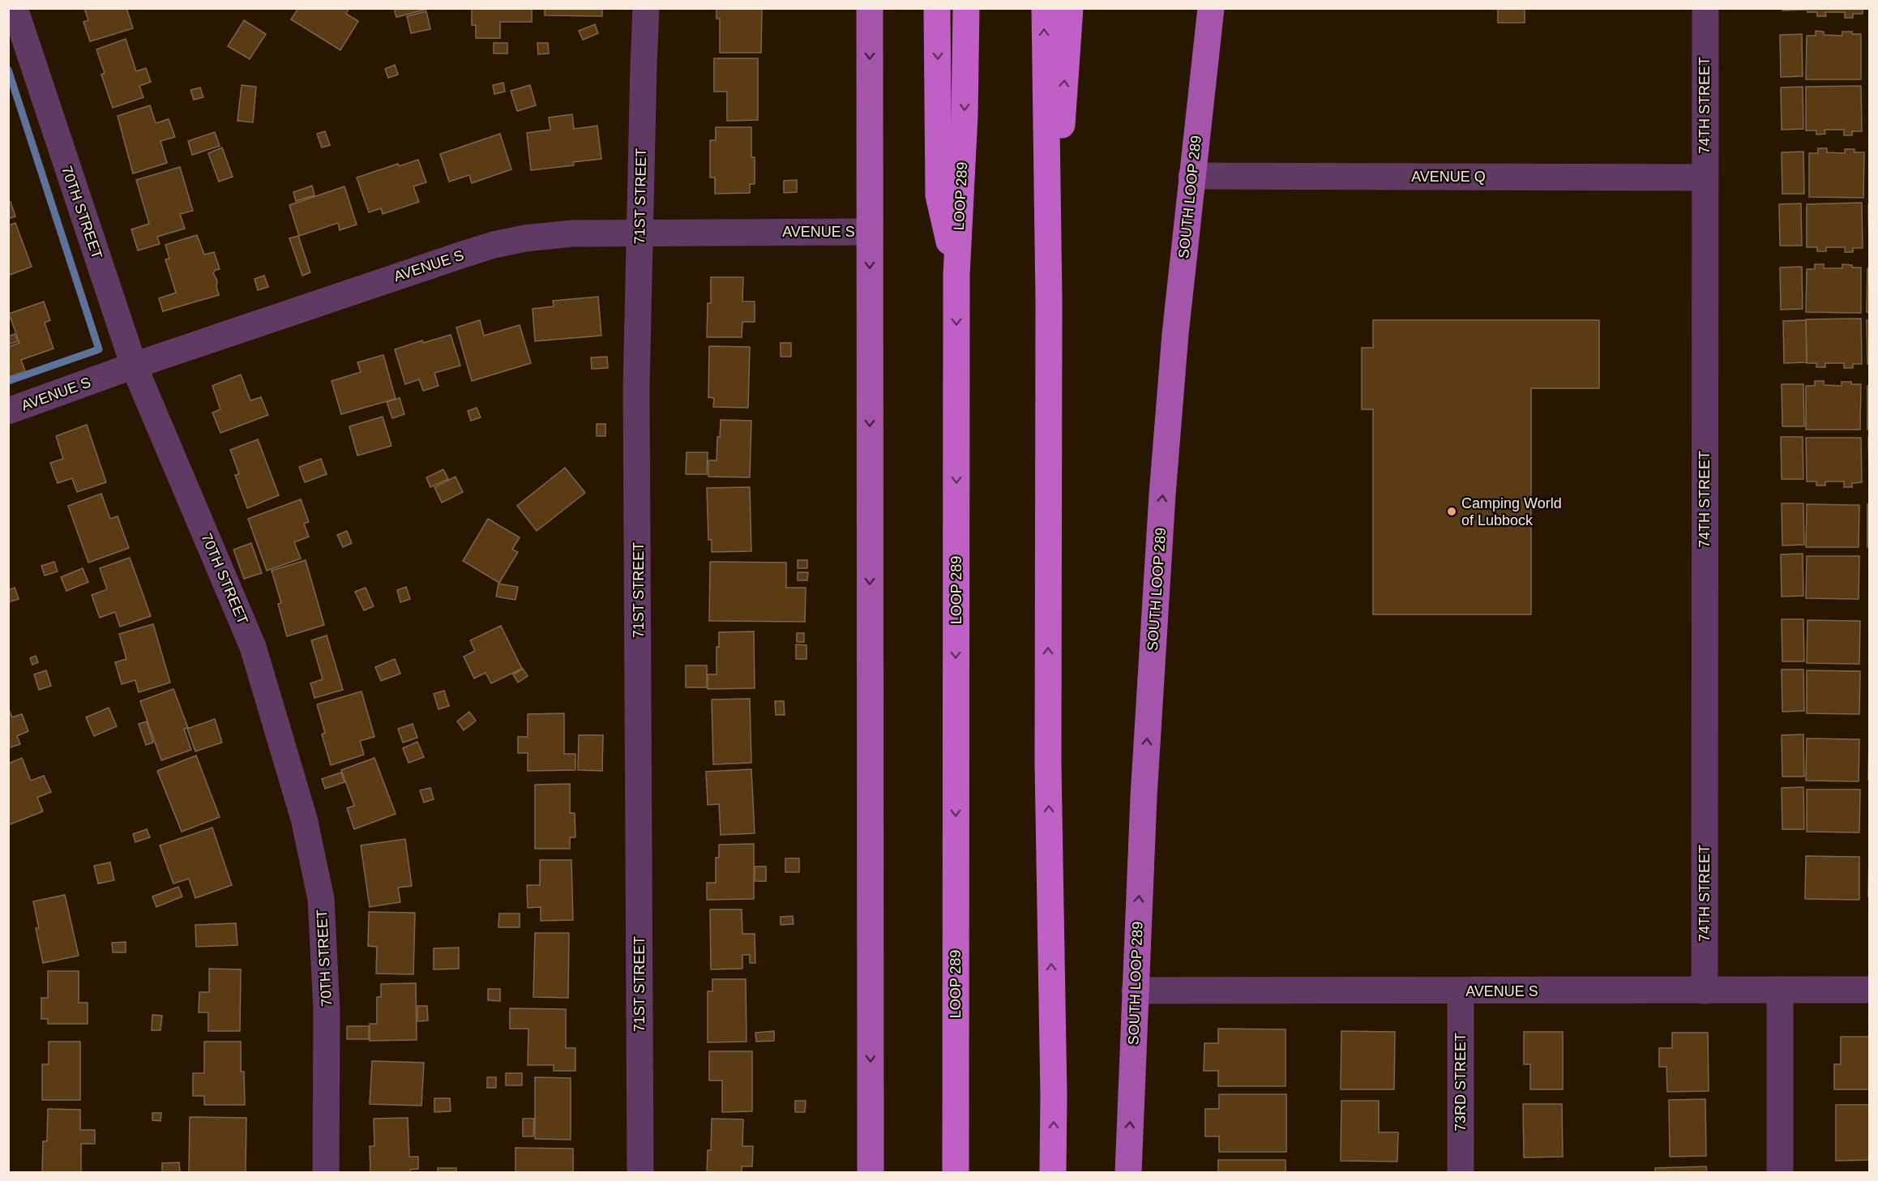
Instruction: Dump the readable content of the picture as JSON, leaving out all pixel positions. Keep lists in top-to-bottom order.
{
  "streets": {
    "highway": ["LOOP 289"],
    "main road": ["SOUTH LOOP 289"],
    "street": [
      "74TH STREET",
      "AVENUE Q",
      "71ST STREET",
      "70TH STREET",
      "AVENUE S",
      "73RD STREET"
    ]
  },
  "crossings": [
    ["74TH STREET", "AVENUE Q"],
    ["74TH STREET", "AVENUE S"],
    ["AVENUE Q", "SOUTH LOOP 289"],
    ["71ST STREET", "AVENUE S"],
    ["SOUTH LOOP 289", "AVENUE S"],
    ["70TH STREET", "AVENUE S"],
    ["AVENUE S", "73RD STREET"]
  ],
  "one_way": ["SOUTH LOOP 289"],
  "places": ["Camping World of Lubbock"]
}
